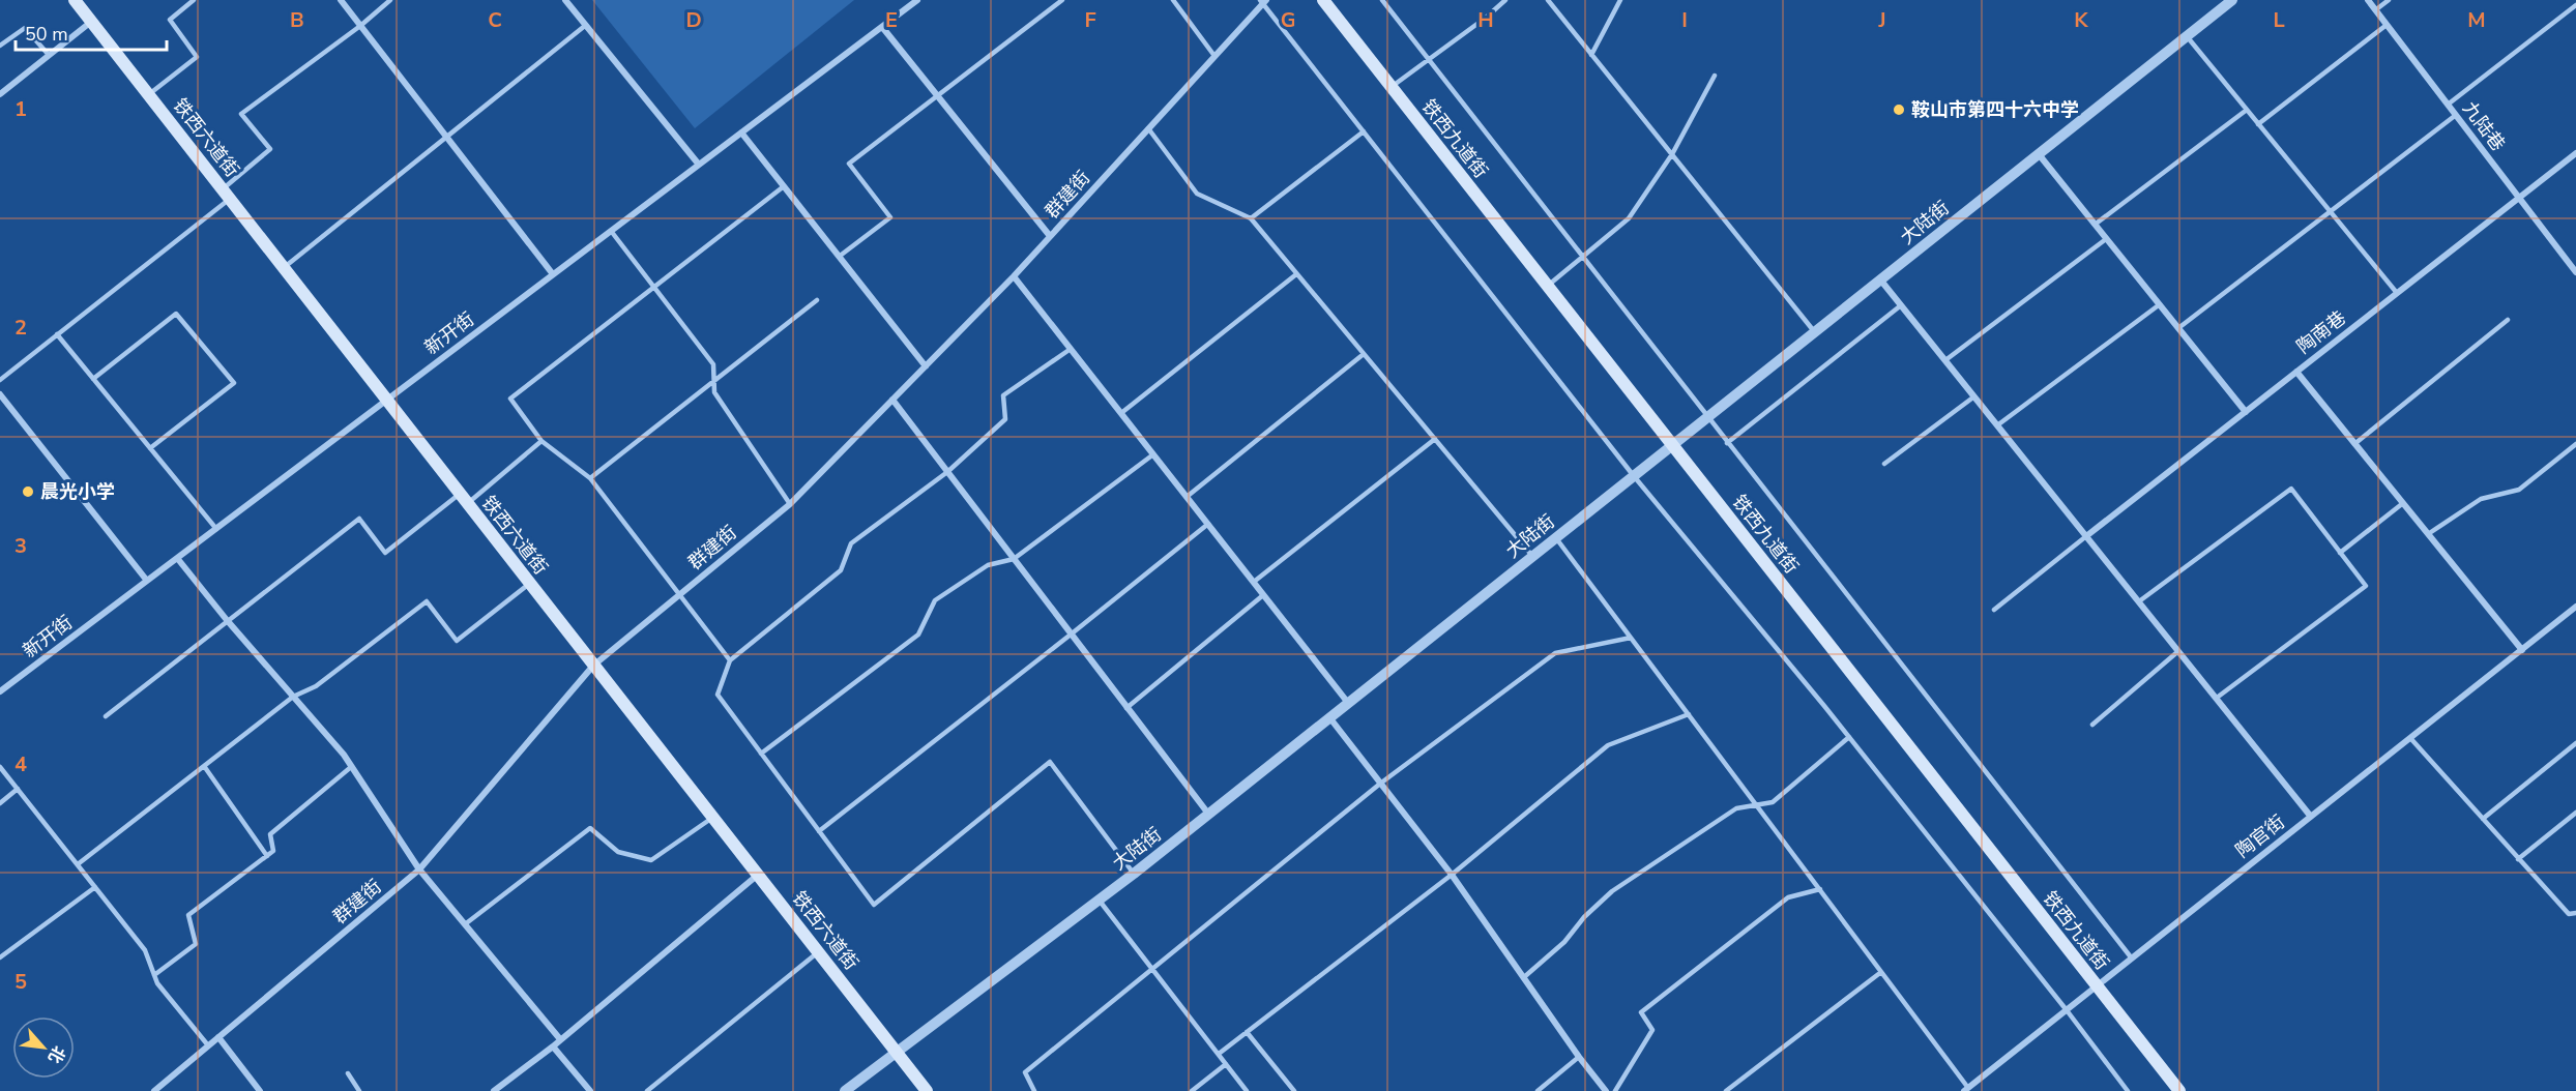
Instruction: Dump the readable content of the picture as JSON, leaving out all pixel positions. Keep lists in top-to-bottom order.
{
  "streets": {
    "main road": ["铁西六道街", "铁西九道街"],
    "street": [
      "九陆巷",
      "群建街",
      "大陆街",
      "陶南巷",
      "新开街",
      "陶官街"
    ]
  },
  "crossings": [
    ["九陆巷", "陶南巷"],
    ["铁西六道街", "群建街"],
    ["铁西六道街", "大陆街"],
    ["铁西六道街", "新开街"],
    ["铁西九道街", "大陆街"],
    ["铁西九道街", "陶官街"]
  ],
  "places": ["鞍山市第四十六中学", "晨光小学"],
  "scale_bar": "50 m",
  "north": "bottom right",
  "grid": {
    "columns": [
      "B",
      "C",
      "D",
      "E",
      "F",
      "G",
      "H",
      "I",
      "J",
      "K",
      "L",
      "M"
    ],
    "rows": [
      "1",
      "2",
      "3",
      "4",
      "5"
    ]
  }
}
